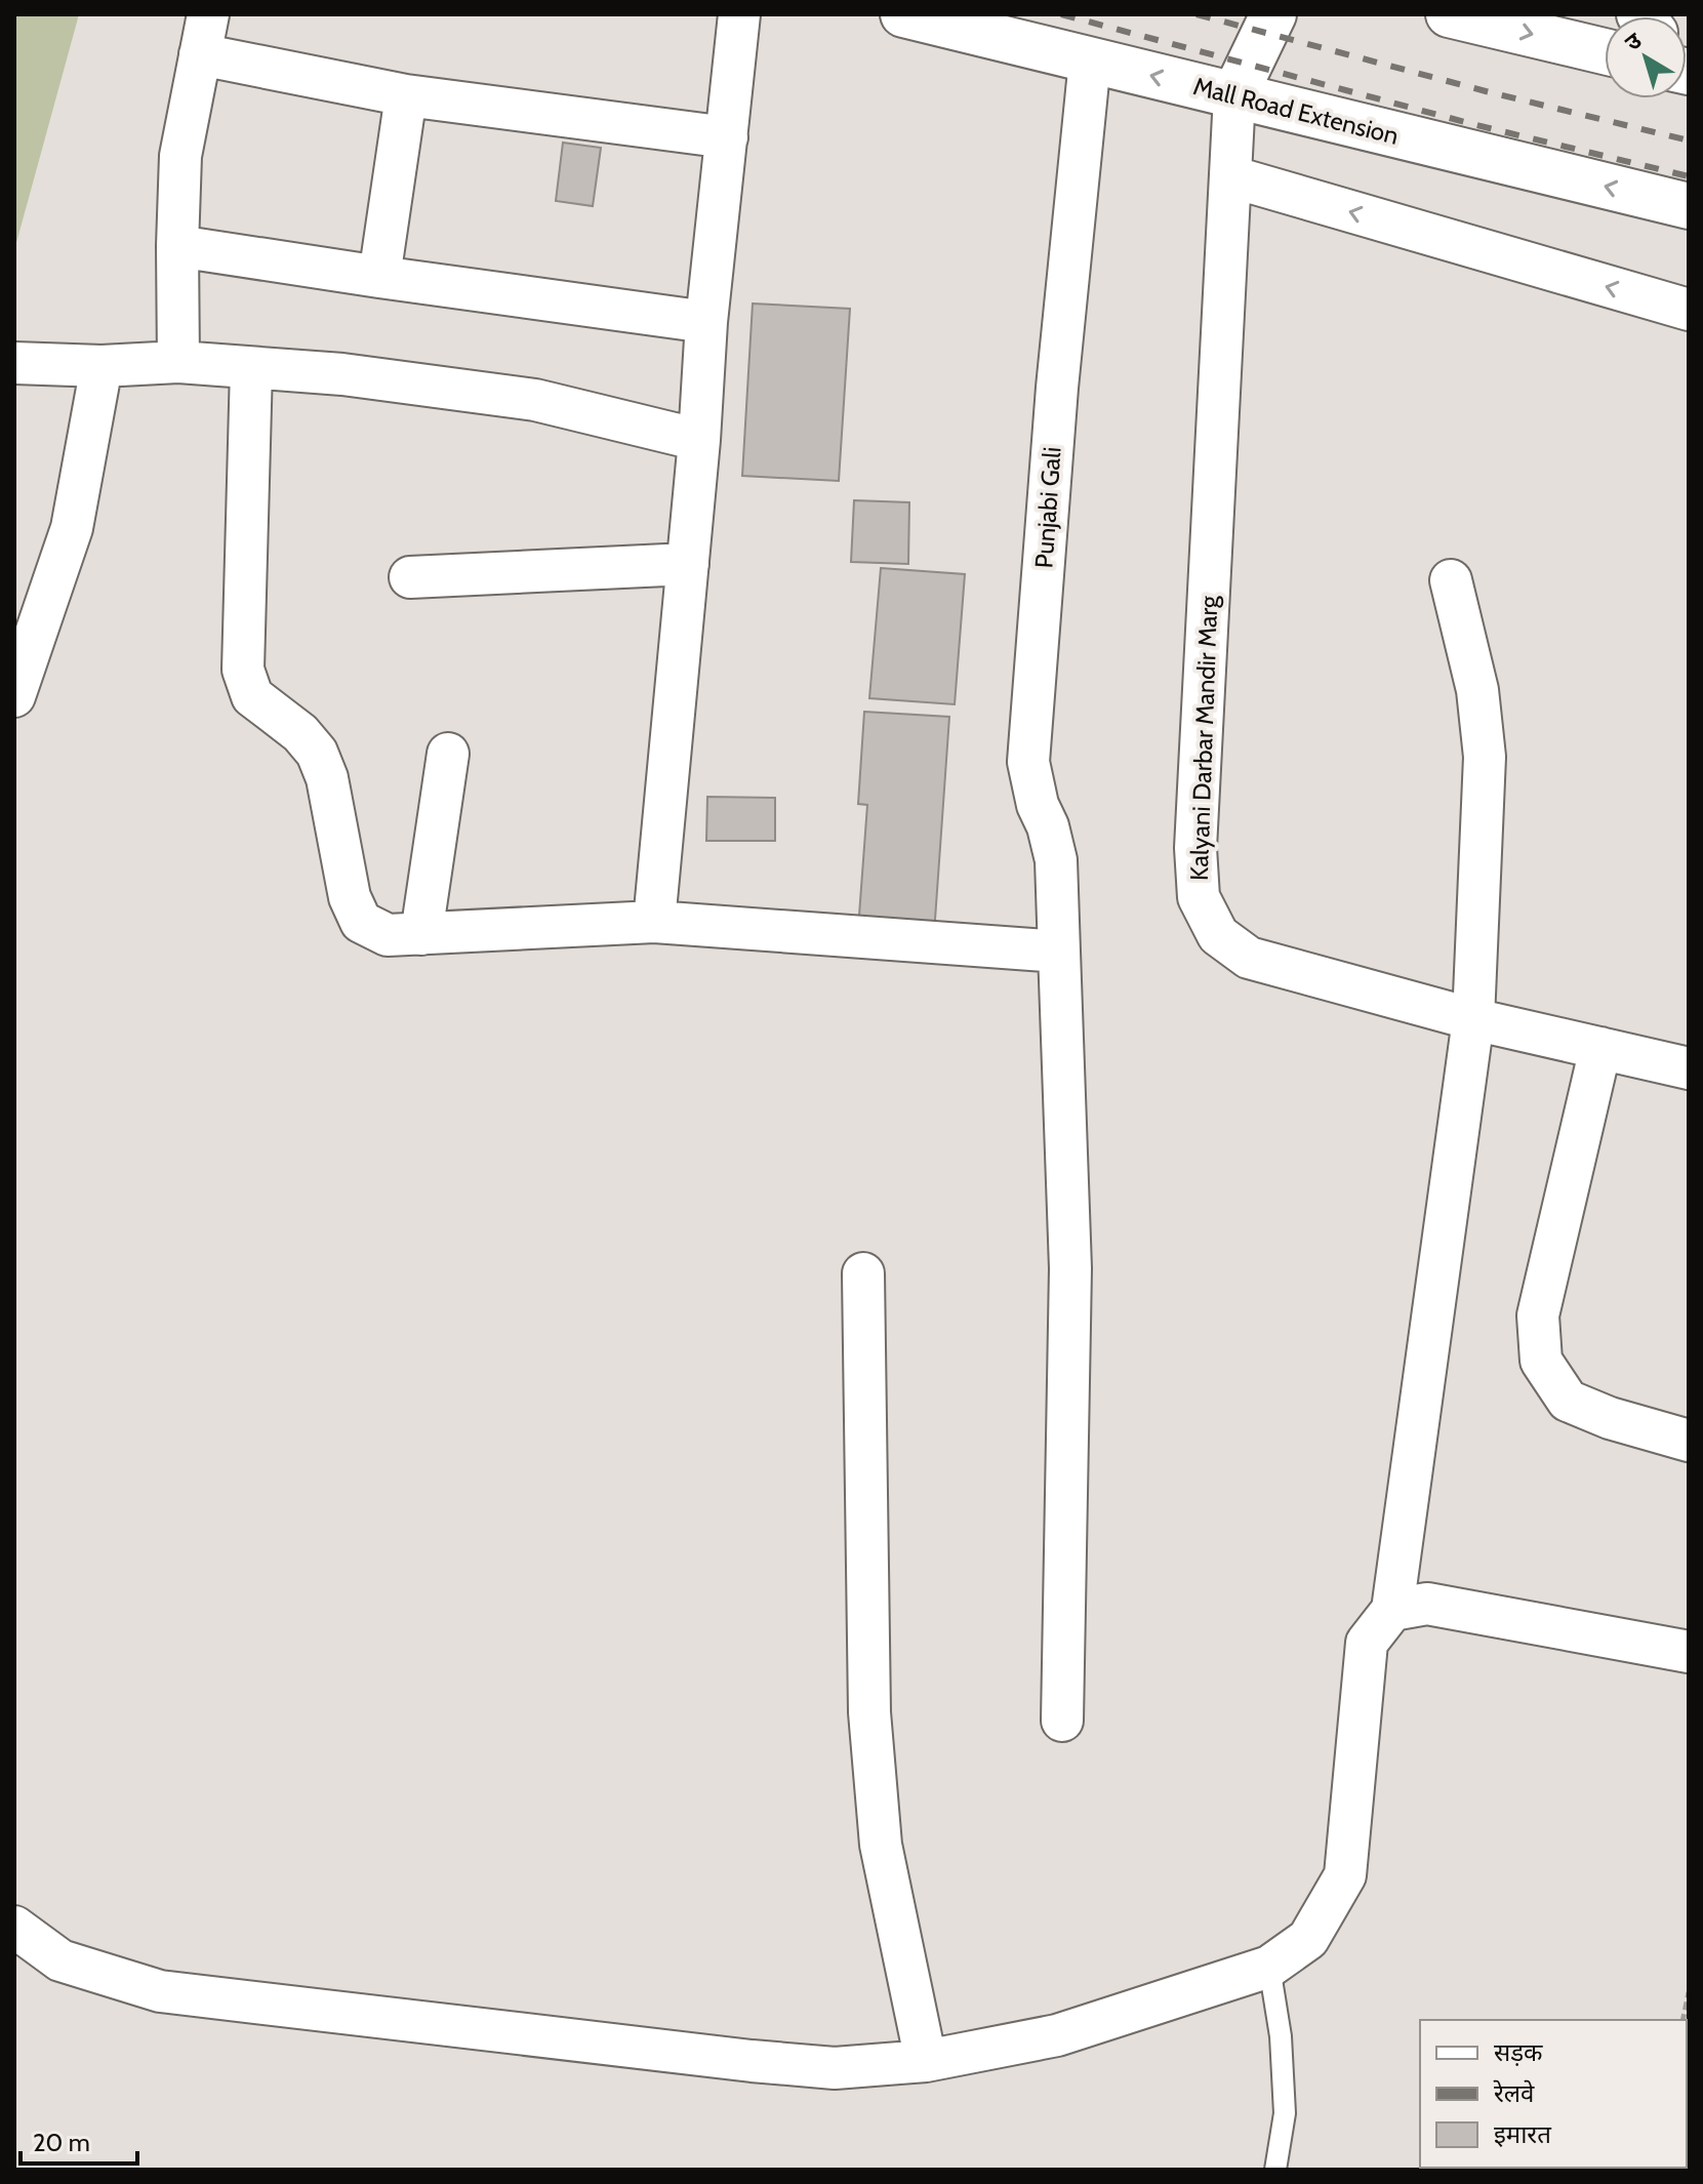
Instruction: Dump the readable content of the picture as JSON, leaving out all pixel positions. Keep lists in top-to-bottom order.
{
  "streets": {
    "main road": ["Mall Road Extension"],
    "street": ["Punjabi Gali", "Kalyani Darbar Mandir Marg"]
  },
  "crossings": [
    ["Mall Road Extension", "Punjabi Gali"],
    ["Mall Road Extension", "Kalyani Darbar Mandir Marg"]
  ],
  "one_way": ["Mall Road Extension"],
  "legend": ["सड़क", "रेलवे", "इमारत"],
  "scale_bar": "20 m",
  "north": "top left"
}
